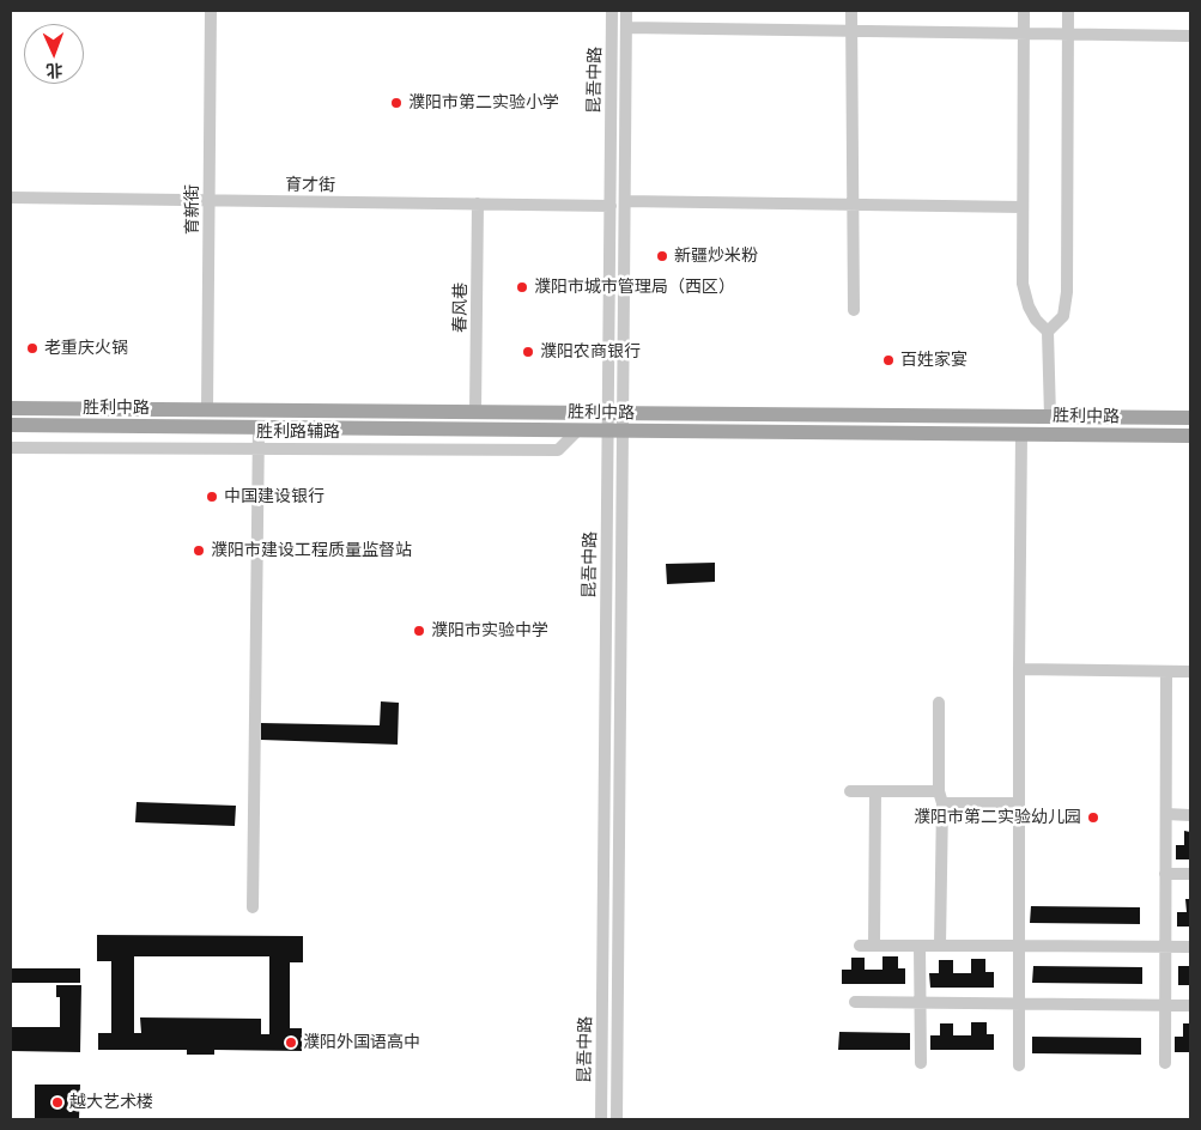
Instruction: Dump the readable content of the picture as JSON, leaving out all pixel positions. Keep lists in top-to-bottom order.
{
  "streets": {
    "main road": ["胜利中路"],
    "street": [
      "昆吾中路",
      "育才街",
      "育新街",
      "春风巷",
      "胜利路辅路"
    ]
  },
  "crossings": [
    ["昆吾中路", "育才街"],
    ["昆吾中路", "胜利中路"],
    ["育才街", "育新街"],
    ["育才街", "春风巷"],
    ["育新街", "胜利中路"],
    ["春风巷", "胜利中路"],
    ["胜利中路", "胜利路辅路"]
  ],
  "places": [
    "濮阳市第二实验小学",
    "新疆炒米粉",
    "濮阳市城市管理局（西区）",
    "老重庆火锅",
    "濮阳农商银行",
    "百姓家宴",
    "中国建设银行",
    "濮阳市建设工程质量监督站",
    "濮阳市实验中学",
    "濮阳市第二实验幼儿园",
    "濮阳外国语高中",
    "越大艺术楼"
  ],
  "north": "bottom"
}
